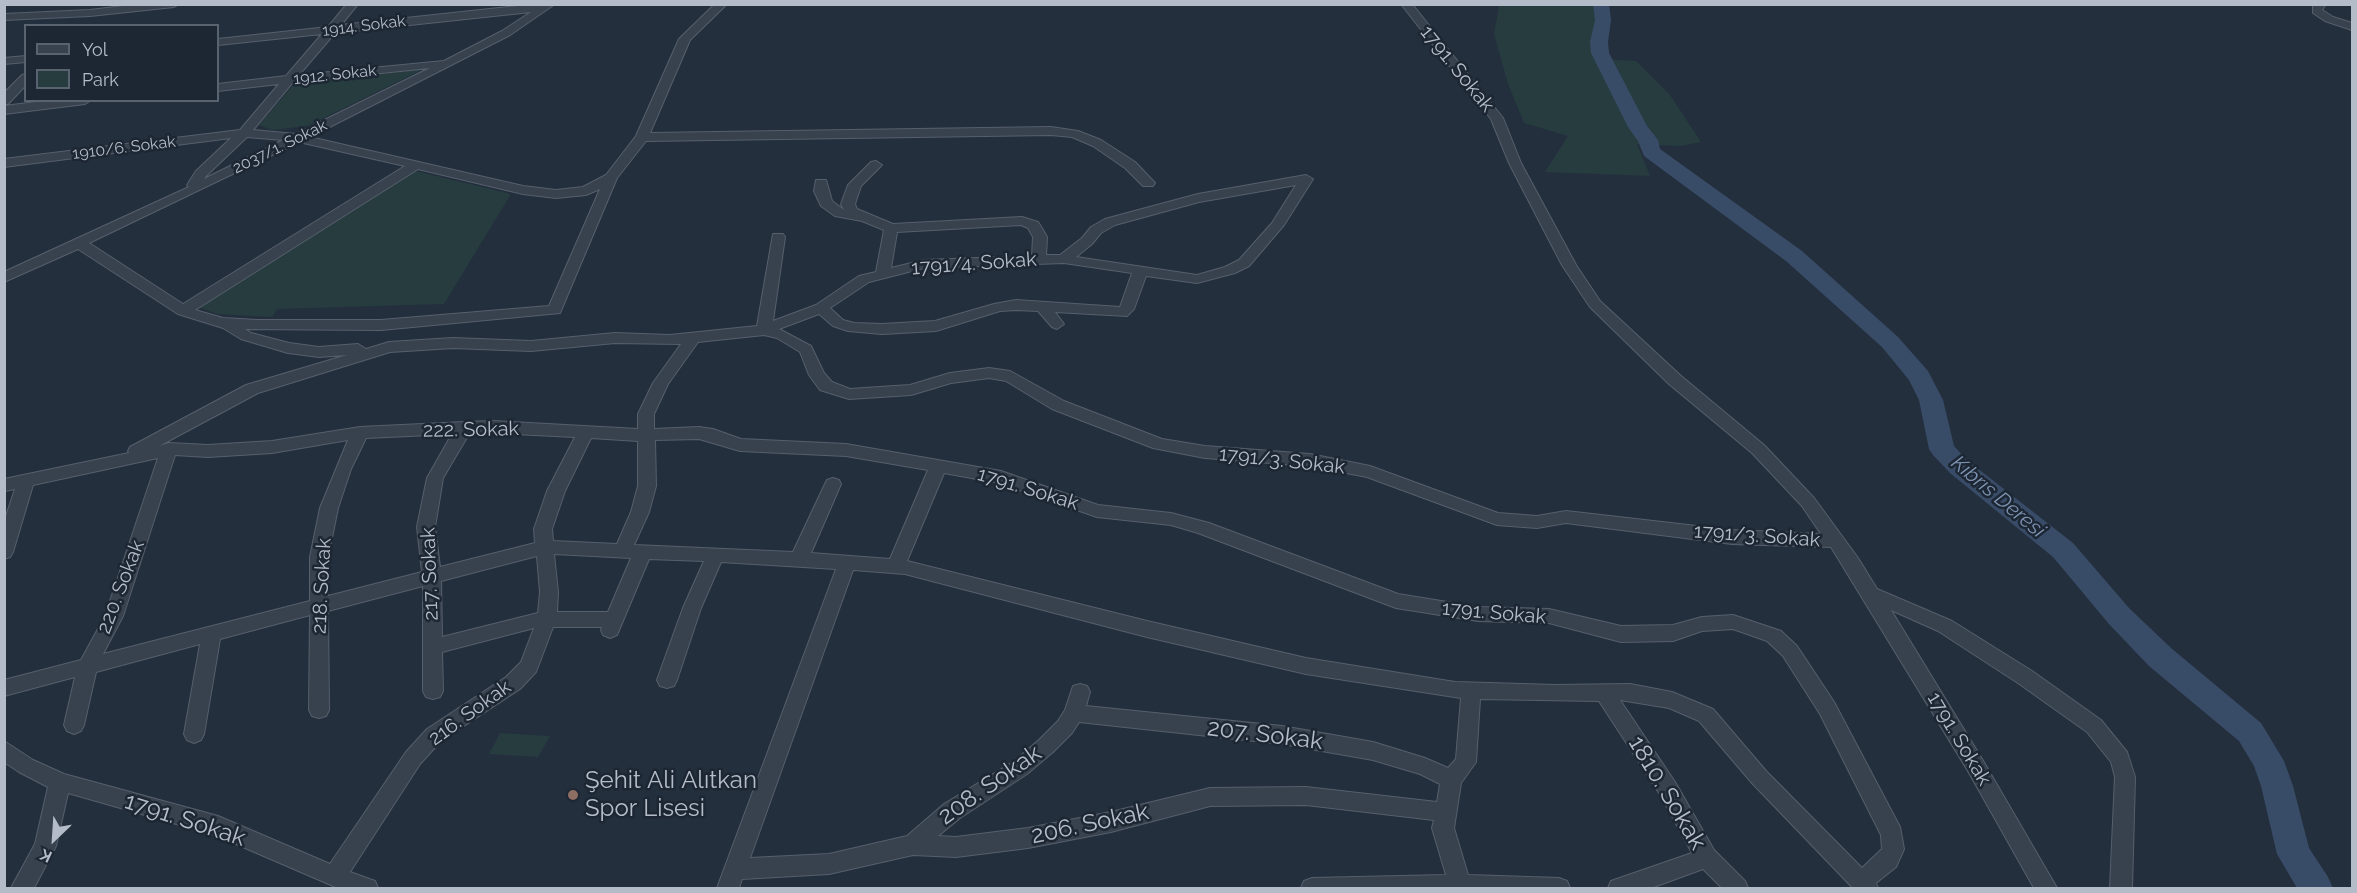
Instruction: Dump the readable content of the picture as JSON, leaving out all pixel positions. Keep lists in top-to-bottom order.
{
  "streets": {
    "street": [
      "1914. Sokak",
      "1791. Sokak",
      "1912. Sokak",
      "2037/1. Sokak",
      "1910/6. Sokak",
      "1791/4. Sokak",
      "222. Sokak",
      "1791/3. Sokak",
      "217. Sokak",
      "218. Sokak",
      "220. Sokak",
      "216. Sokak",
      "207. Sokak",
      "208. Sokak",
      "1810. Sokak",
      "206. Sokak"
    ]
  },
  "crossings": [
    ["1914. Sokak", "2037/1. Sokak"],
    ["1791. Sokak", "222. Sokak"],
    ["1791. Sokak", "1791/3. Sokak"],
    ["1791. Sokak", "216. Sokak"],
    ["1912. Sokak", "2037/1. Sokak"],
    ["2037/1. Sokak", "1910/6. Sokak"],
    ["1791/4. Sokak", "1791/3. Sokak"],
    ["222. Sokak", "217. Sokak"],
    ["222. Sokak", "218. Sokak"],
    ["222. Sokak", "220. Sokak"],
    ["222. Sokak", "216. Sokak"],
    ["207. Sokak", "208. Sokak"],
    ["208. Sokak", "206. Sokak"]
  ],
  "water": ["Kıbrıs Deresi"],
  "places": ["Şehit Ali Alıtkan Spor Lisesi"],
  "legend": ["Yol", "Park"],
  "north": "bottom left"
}
